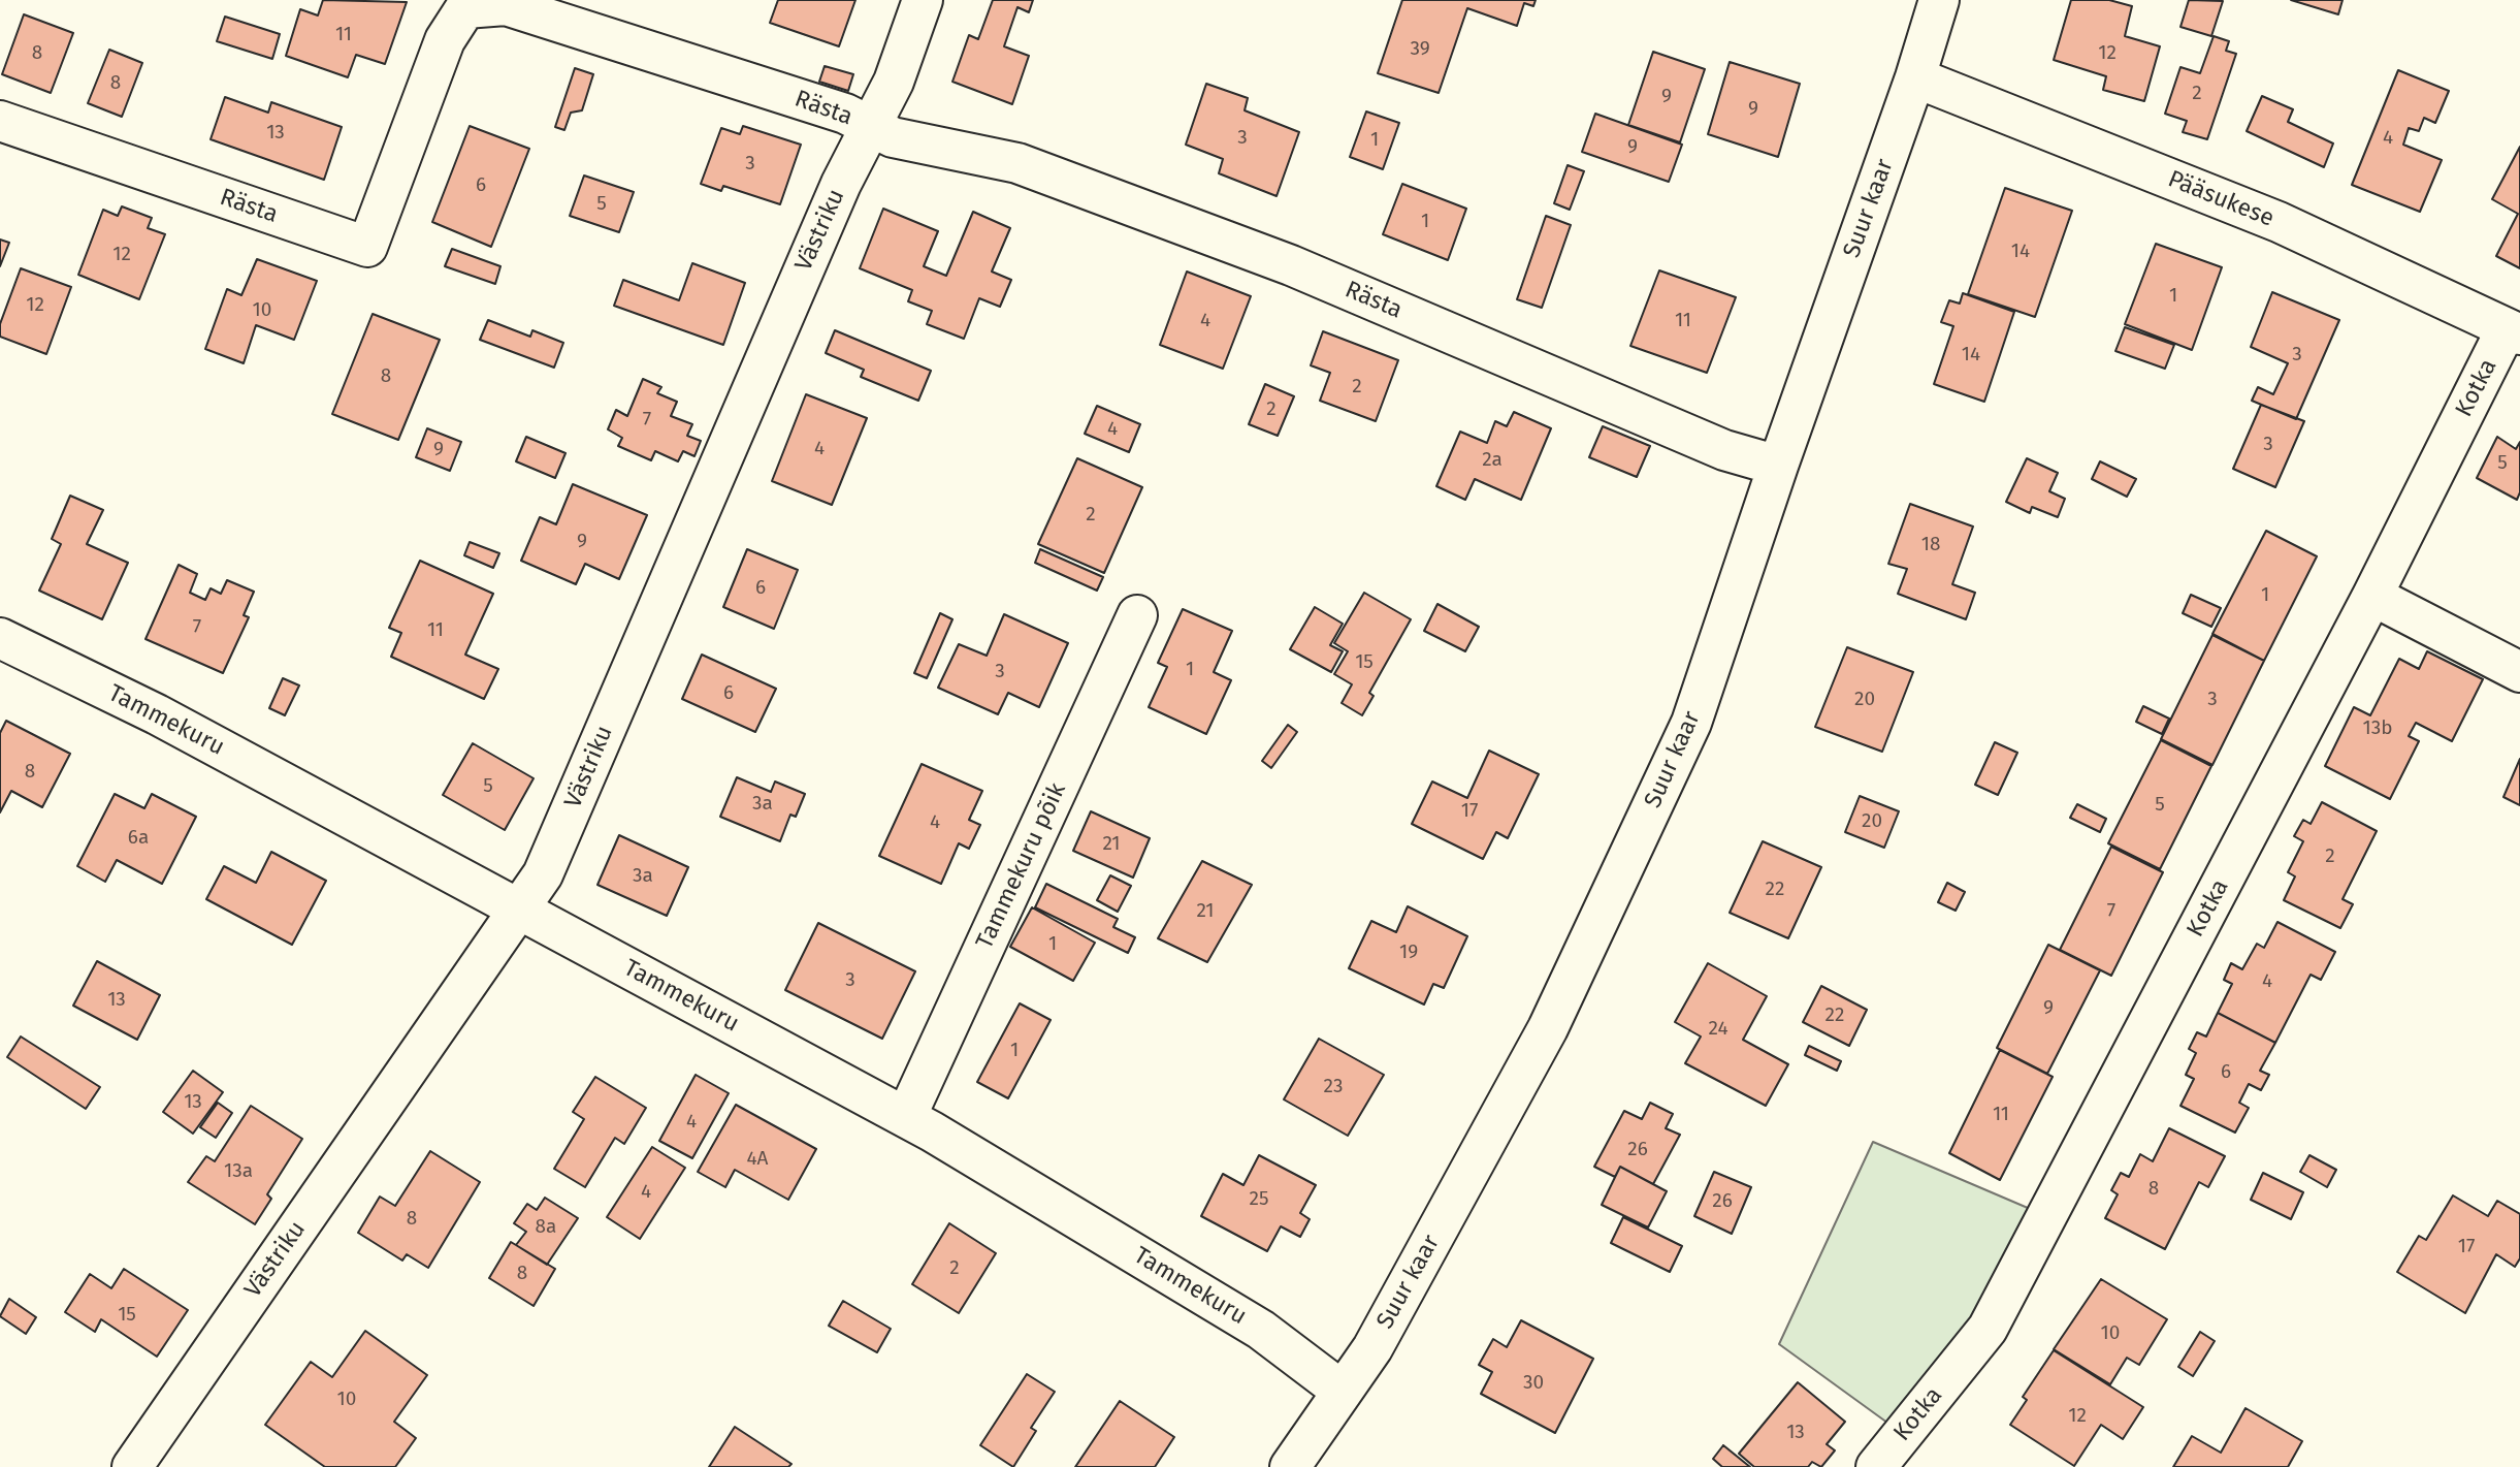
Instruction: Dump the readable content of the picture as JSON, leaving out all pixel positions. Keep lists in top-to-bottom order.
{
  "streets": {
    "street": [
      "Rästa",
      "Pääsukese",
      "Suur kaar",
      "Västriku",
      "Kotka",
      "Tammekuru",
      "Tammekuru põik"
    ]
  },
  "crossings": [
    ["Rästa", "Suur kaar"],
    ["Rästa", "Västriku"],
    ["Pääsukese", "Suur kaar"],
    ["Pääsukese", "Kotka"],
    ["Suur kaar", "Tammekuru"],
    ["Västriku", "Tammekuru"],
    ["Tammekuru", "Tammekuru põik"]
  ],
  "house_numbers": [
    "11",
    "39",
    "8",
    "12",
    "8",
    "2",
    "9",
    "9",
    "13",
    "3",
    "4",
    "1",
    "9",
    "3",
    "6",
    "5",
    "1",
    "14",
    "12",
    "1",
    "12",
    "10",
    "4",
    "11",
    "14",
    "3",
    "8",
    "2",
    "2",
    "7",
    "4",
    "3",
    "4",
    "9",
    "2a",
    "5",
    "2",
    "9",
    "18",
    "6",
    "1",
    "7",
    "11",
    "15",
    "1",
    "3",
    "6",
    "20",
    "3",
    "13b",
    "8",
    "5",
    "3a",
    "5",
    "17",
    "20",
    "4",
    "6a",
    "21",
    "2",
    "3a",
    "22",
    "21",
    "7",
    "1",
    "19",
    "3",
    "4",
    "13",
    "9",
    "22",
    "24",
    "1",
    "6",
    "23",
    "13",
    "11",
    "4",
    "26",
    "4A",
    "13a",
    "8",
    "4",
    "25",
    "26",
    "8",
    "8a",
    "17",
    "2",
    "8",
    "15",
    "10",
    "30",
    "10",
    "12",
    "13"
  ]
}
